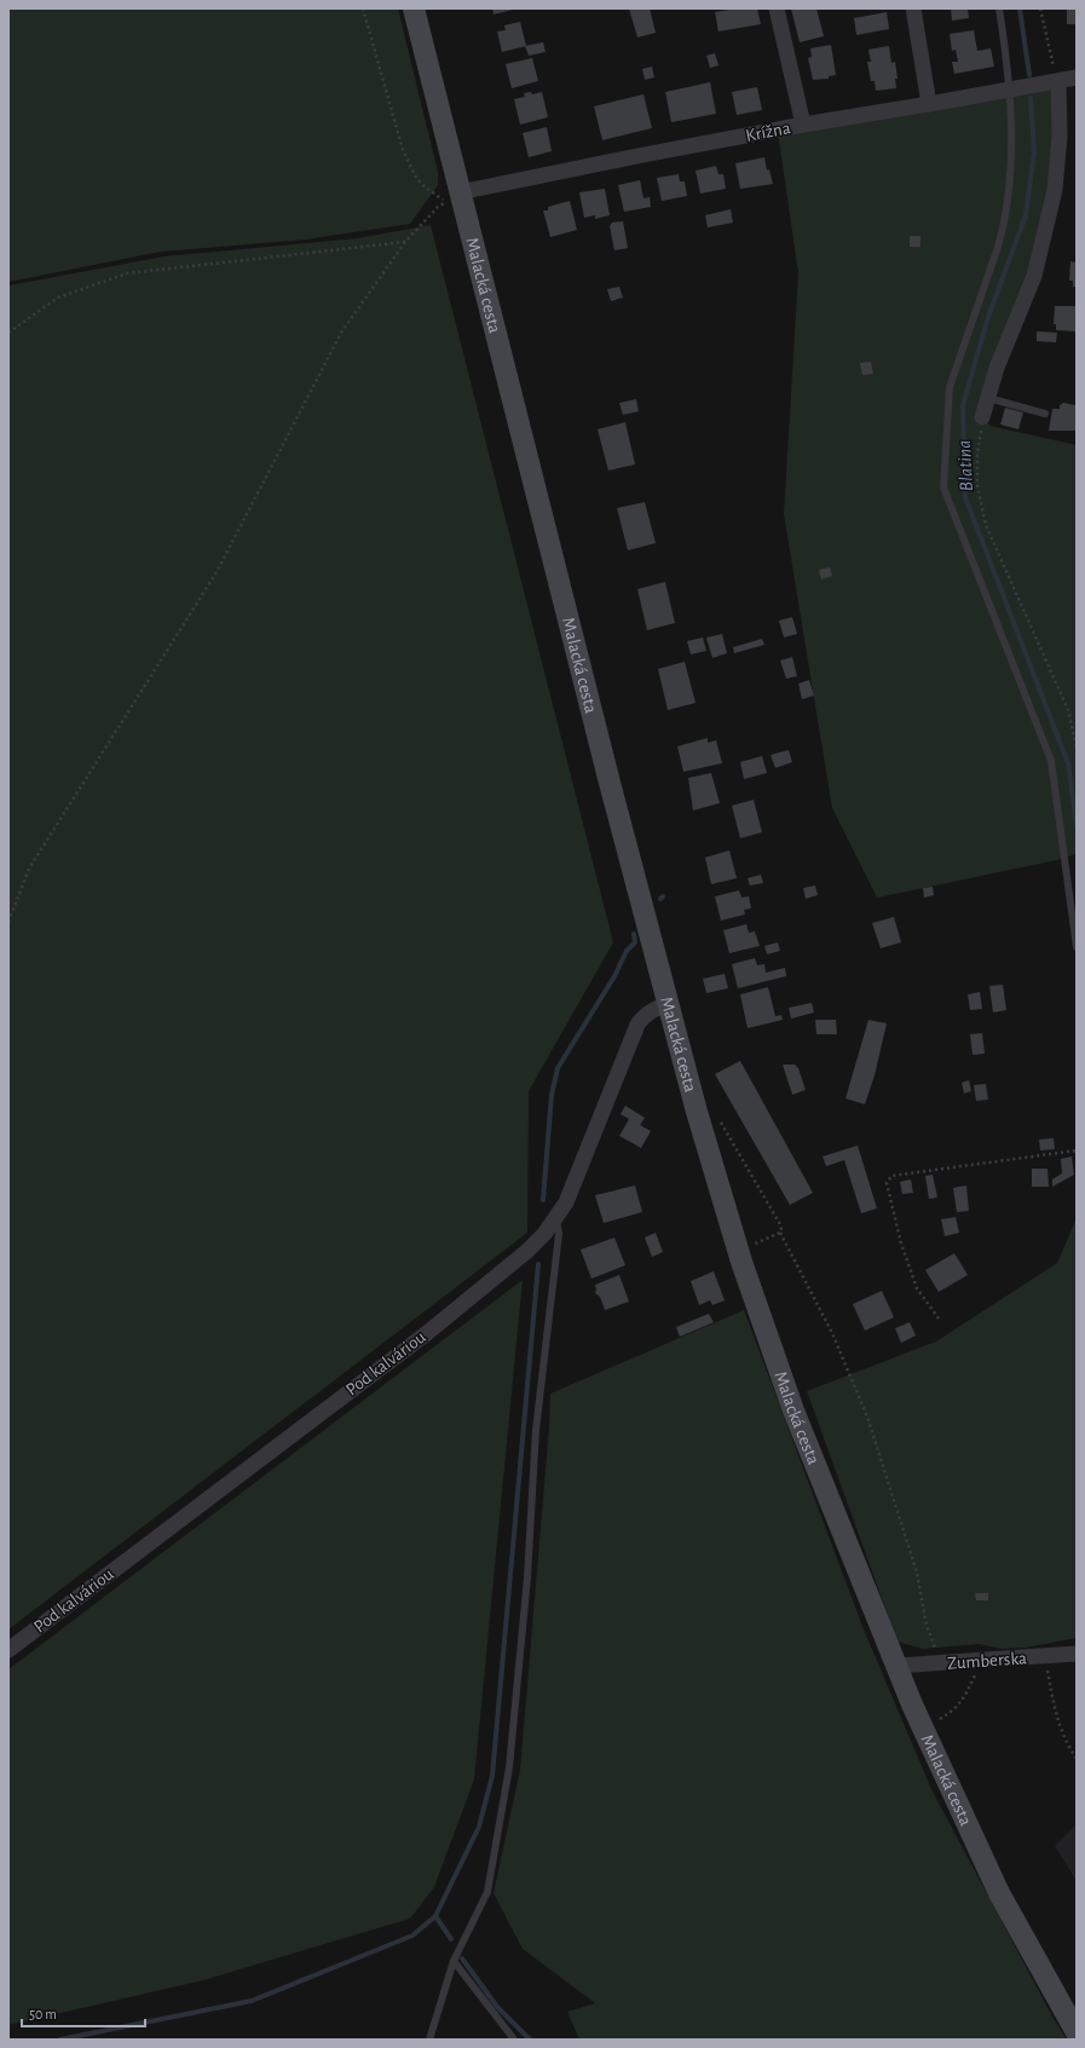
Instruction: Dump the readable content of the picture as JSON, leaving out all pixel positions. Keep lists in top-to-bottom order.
{
  "streets": {
    "main road": ["Malacká cesta"],
    "street": ["Krížna", "Pod kalváriou", "Zumberska"]
  },
  "crossings": [
    ["Krížna", "Malacká cesta"],
    ["Malacká cesta", "Pod kalváriou"],
    ["Malacká cesta", "Zumberska"]
  ],
  "water": ["Blatina"],
  "scale_bar": "50 m"
}
